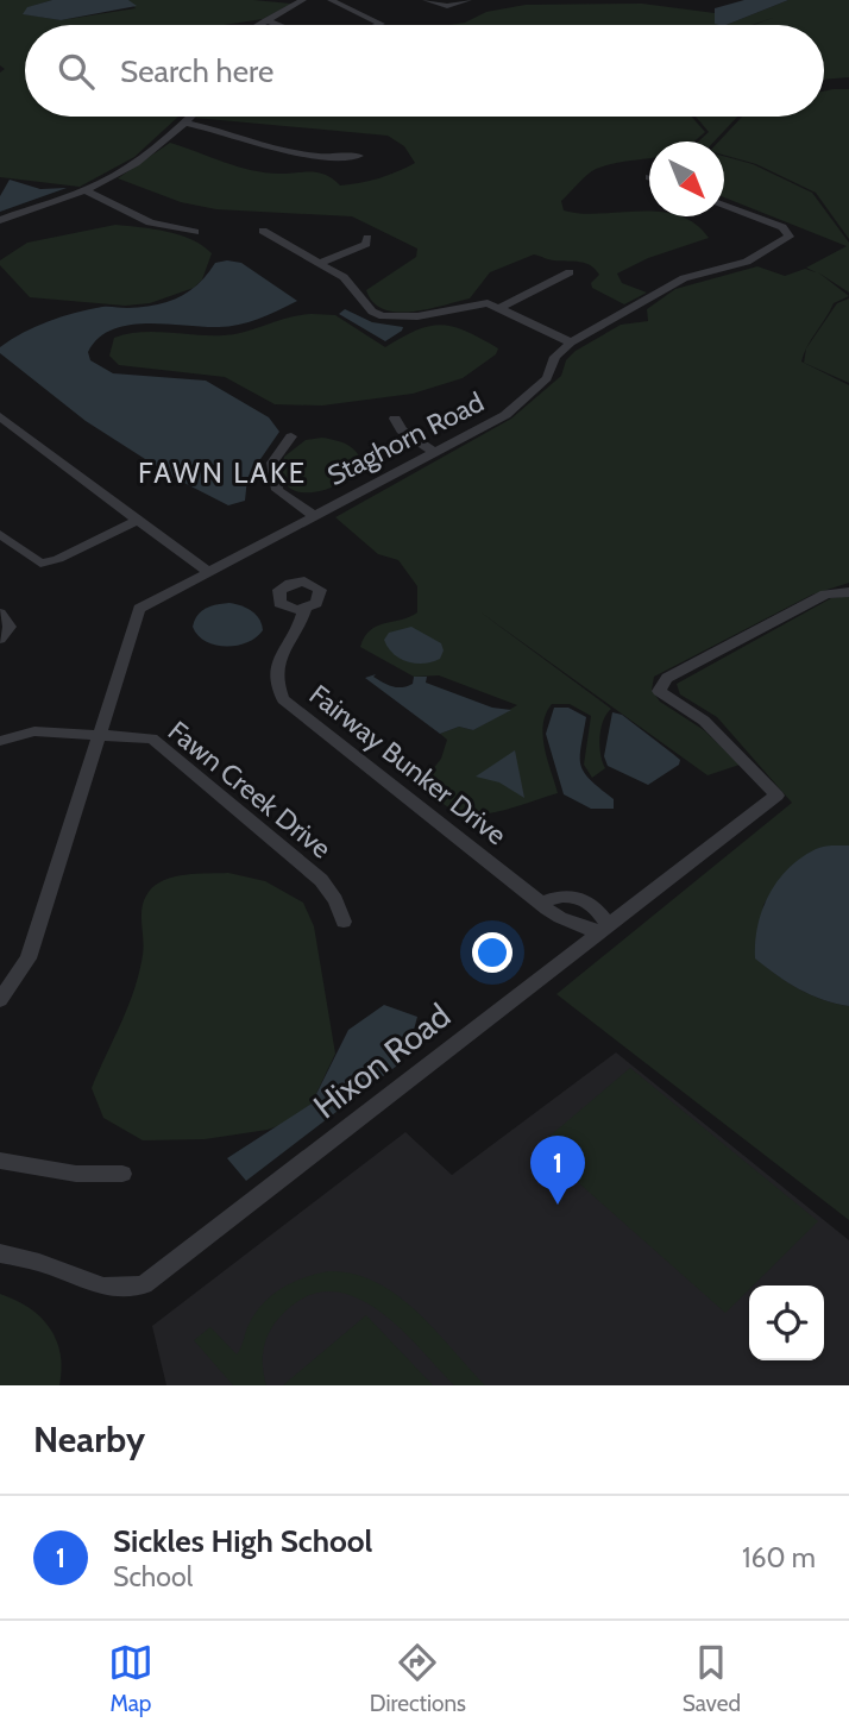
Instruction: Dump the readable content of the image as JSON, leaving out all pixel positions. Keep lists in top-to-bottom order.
{
  "streets": {
    "street": [
      "Staghorn Road",
      "Fairway Bunker Drive",
      "Fawn Creek Drive",
      "Hixon Road"
    ]
  },
  "crossings": [
    ["Staghorn Road", "Fawn Creek Drive"],
    ["Fairway Bunker Drive", "Hixon Road"]
  ],
  "districts": ["FAWN LAKE"],
  "north": "bottom right",
  "page": {
    "search": "Search here",
    "pins": "1",
    "heading": "Nearby",
    "list": [
      {
        "mark": "1",
        "name": "Sickles High School",
        "note": "School",
        "value": "160 m"
      }
    ],
    "nav": ["Map", "Directions", "Saved"]
  }
}
